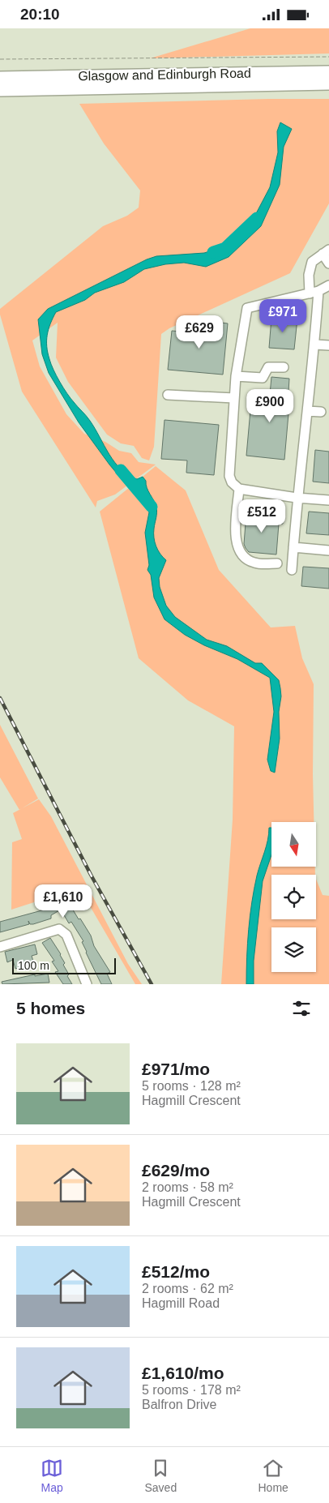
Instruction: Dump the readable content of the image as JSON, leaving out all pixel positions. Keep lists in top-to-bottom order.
{
  "streets": {
    "highway": ["Glasgow and Edinburgh Road"]
  },
  "scale_bar": "100 m",
  "north": "bottom",
  "page": {
    "status": "20:10",
    "price": [
      "£971",
      "£629",
      "£900",
      "£512",
      "£1,610"
    ],
    "scale": "100 m",
    "heading": "5 homes",
    "list": [
      {
        "name": "£971/mo",
        "note": "5 rooms · 128 m² · Hagmill Crescent"
      },
      {
        "name": "£629/mo",
        "note": "2 rooms · 58 m² · Hagmill Crescent"
      },
      {
        "name": "£512/mo",
        "note": "2 rooms · 62 m² · Hagmill Road"
      },
      {
        "name": "£1,610/mo",
        "note": "5 rooms · 178 m² · Balfron Drive"
      }
    ],
    "tabs": ["Map", "Saved", "Home"]
  }
}
